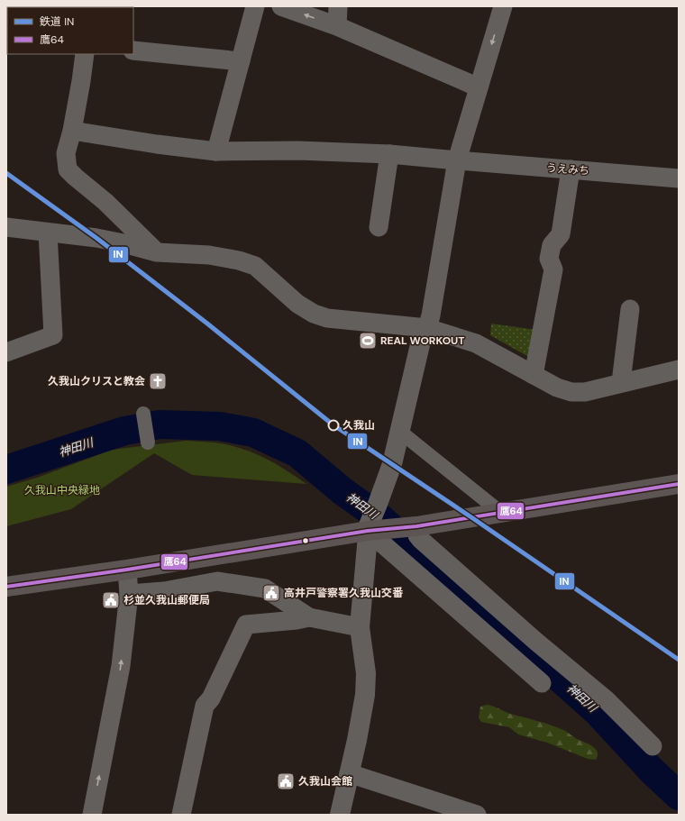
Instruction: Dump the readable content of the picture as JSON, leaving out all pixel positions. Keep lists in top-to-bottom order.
{
  "streets": {
    "street": ["うえみち"]
  },
  "water": ["神田川"],
  "parks": ["久我山中央緑地"],
  "places": {
    "sports": ["REAL WORKOUT"],
    "church": ["久我山クリスと教会"],
    "other": ["久我山"],
    "public building": ["高井戸警察署久我山交番", "杉並久我山郵便局", "久我山会館"]
  },
  "lines": ["rail line IN", "transit line 鷹64"],
  "legend": ["鉄道 IN", "鷹64"]
}
